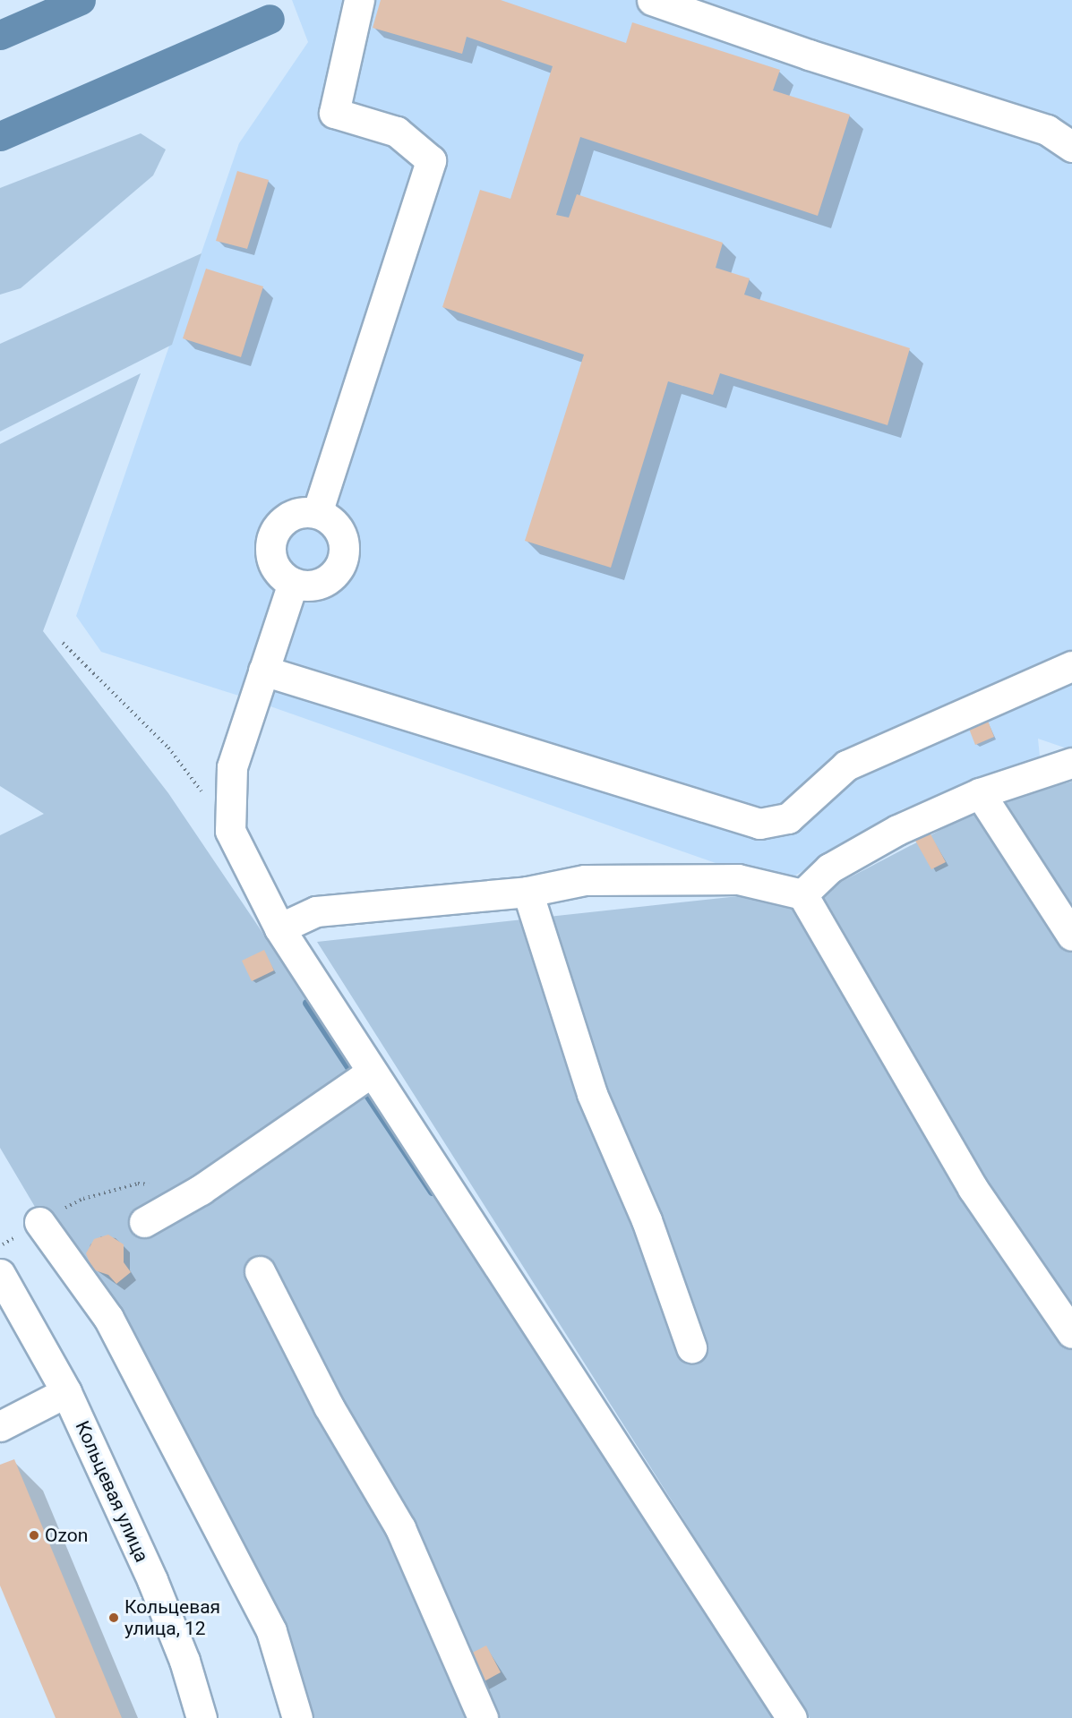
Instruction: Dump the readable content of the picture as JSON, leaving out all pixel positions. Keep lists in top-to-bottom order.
{
  "streets": {
    "street": ["Кольцевая улица"]
  },
  "places": ["Ozon", "Кольцевая улица, 12"]
}
